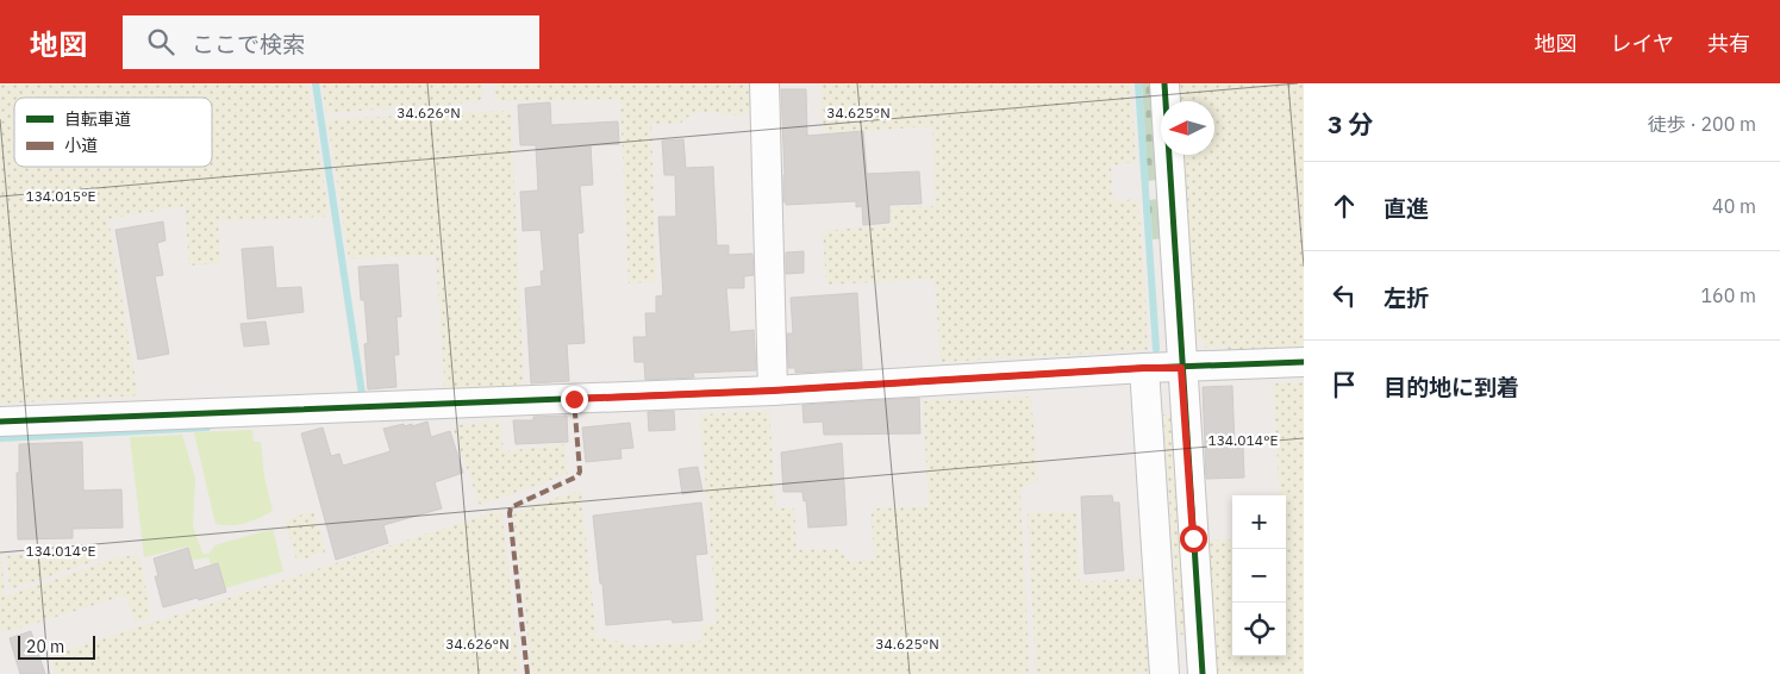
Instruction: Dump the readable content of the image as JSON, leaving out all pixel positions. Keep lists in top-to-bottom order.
{
  "legend": ["自転車道", "小道"],
  "scale_bar": "20 m",
  "north": "left",
  "page": {
    "header": "地図",
    "search": "ここで検索",
    "nav": ["地図", "レイヤ", "共有"],
    "heading": ["3 分", "徒歩 · 200 m"],
    "list": [
      ["直進", "40 m"],
      ["左折", "160 m"],
      "目的地に到着"
    ],
    "map_buttons": ["+", "−"],
    "scale": "20 m"
  },
  "coordinates": [
    "34.626°N",
    "34.625°N",
    "134.015°E",
    "134.014°E"
  ]
}
